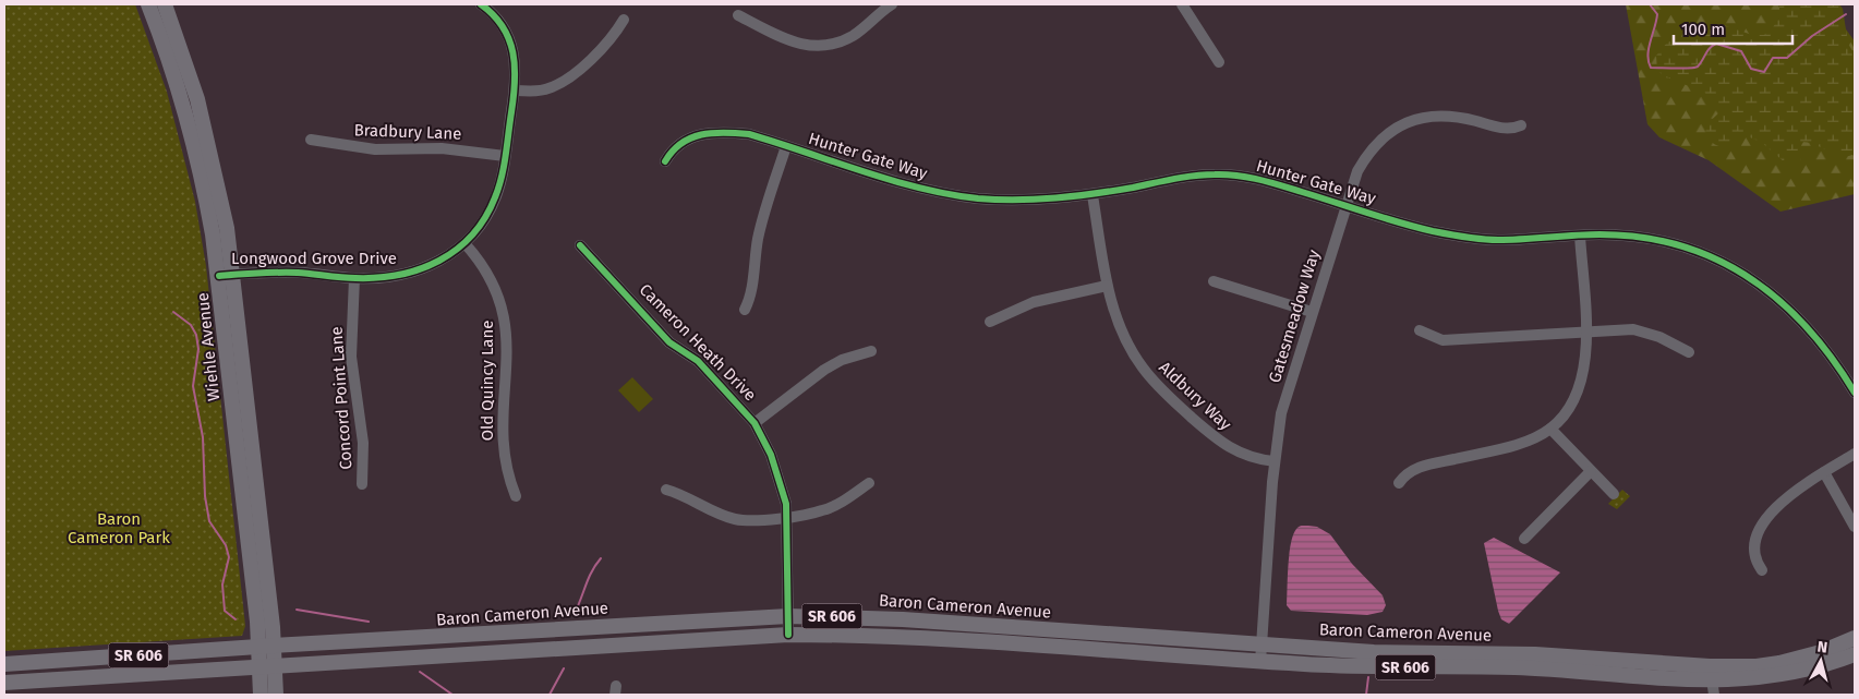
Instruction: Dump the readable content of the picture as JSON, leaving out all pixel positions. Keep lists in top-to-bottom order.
{
  "streets": {
    "main road": ["Wiehle Avenue", "Baron Cameron Avenue", "SR 606"],
    "street": [
      "Bradbury Lane",
      "Hunter Gate Way",
      "Longwood Grove Drive",
      "Gatesmeadow Way",
      "Cameron Heath Drive",
      "Old Quincy Lane",
      "Aldbury Way",
      "Concord Point Lane"
    ]
  },
  "crossings": [
    ["Bradbury Lane", "Longwood Grove Drive"],
    ["Hunter Gate Way", "Gatesmeadow Way"],
    ["Hunter Gate Way", "Aldbury Way"],
    ["Longwood Grove Drive", "Wiehle Avenue"],
    ["Longwood Grove Drive", "Old Quincy Lane"],
    ["Longwood Grove Drive", "Concord Point Lane"],
    ["Gatesmeadow Way", "Aldbury Way"],
    ["Gatesmeadow Way", "Baron Cameron Avenue"],
    ["Cameron Heath Drive", "Baron Cameron Avenue"],
    ["Wiehle Avenue", "Baron Cameron Avenue"]
  ],
  "parks": ["Baron Cameron Park"],
  "scale_bar": "100 m",
  "north": "top"
}
